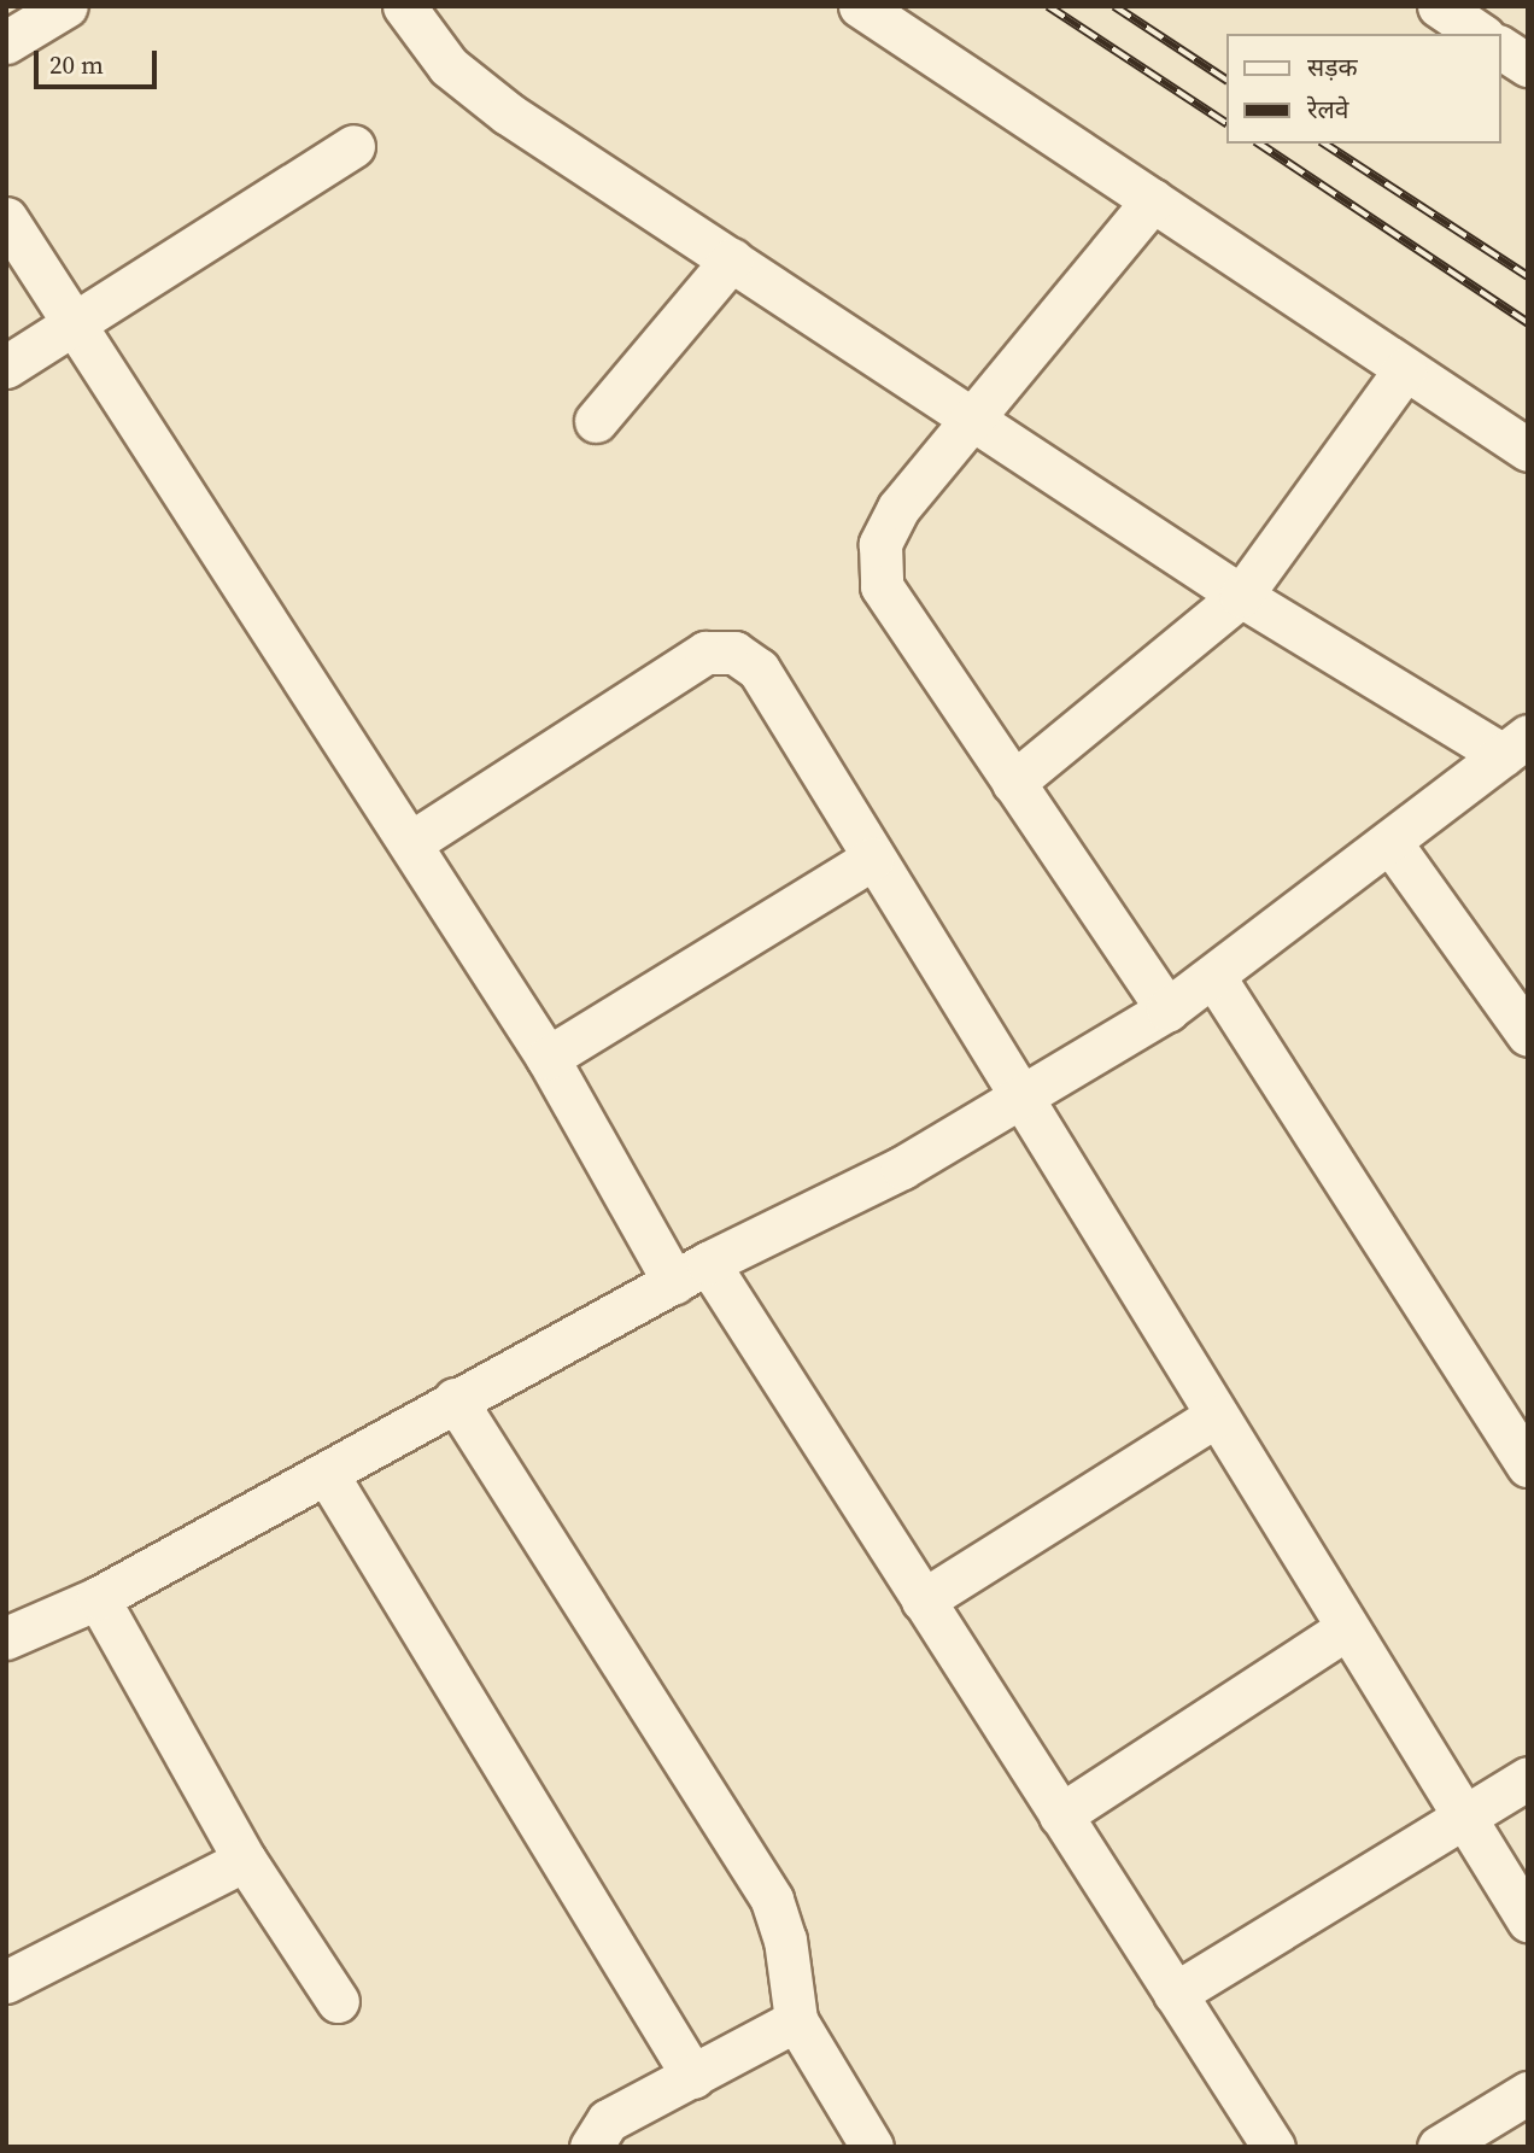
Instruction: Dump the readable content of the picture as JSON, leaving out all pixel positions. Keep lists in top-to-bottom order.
{
  "legend": ["सड़क", "रेलवे"],
  "scale_bar": "20 m"
}
